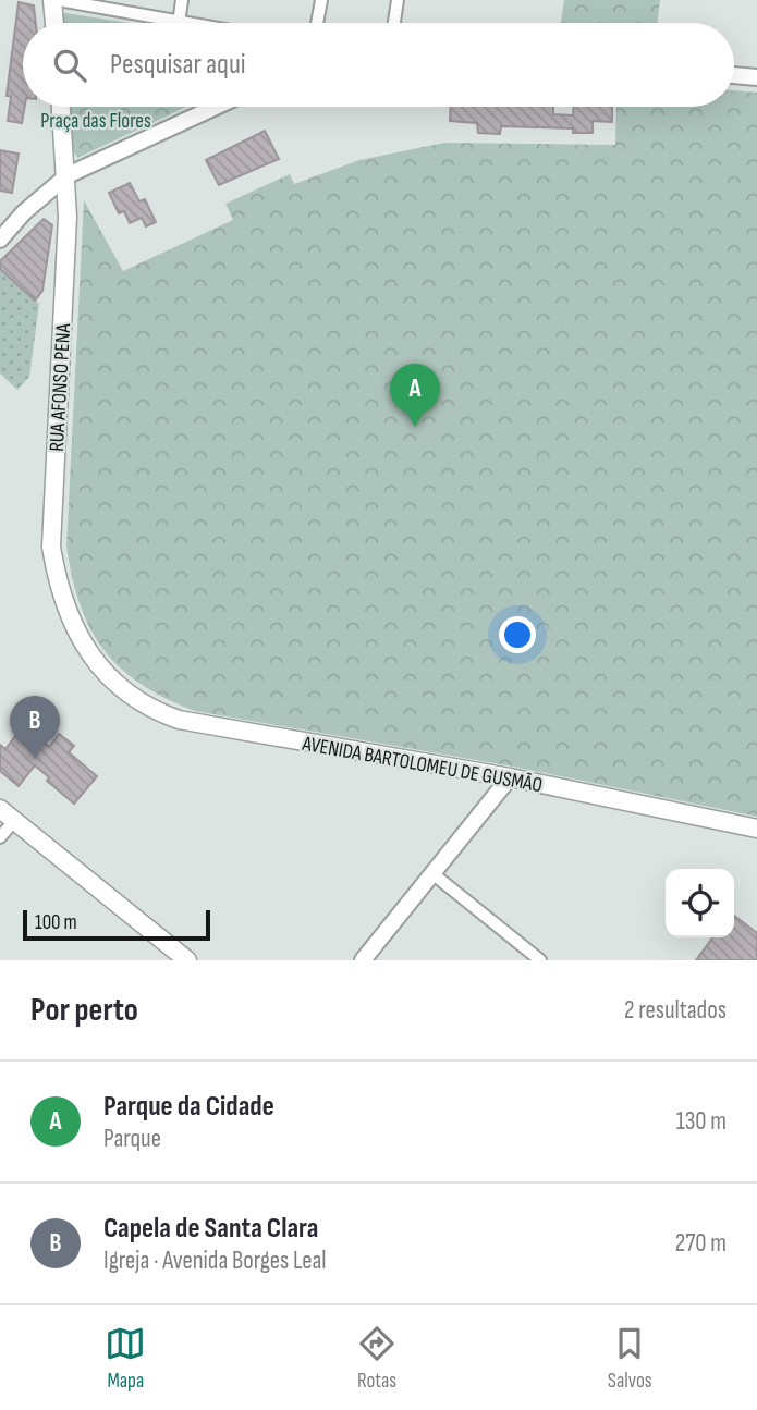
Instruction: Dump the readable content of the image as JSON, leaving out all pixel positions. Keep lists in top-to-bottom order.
{
  "streets": {
    "main road": ["RUA AFONSO PENA", "AVENIDA BARTOLOMEU DE GUSMÃO"]
  },
  "crossings": [
    ["RUA AFONSO PENA", "AVENIDA BARTOLOMEU DE GUSMÃO"]
  ],
  "parks": ["Praça das Flores"],
  "scale_bar": "100 m",
  "page": {
    "search": "Pesquisar aqui",
    "pins": ["A", "B"],
    "scale": "100 m",
    "heading": ["Por perto", "2 resultados"],
    "list": [
      {
        "mark": "A",
        "name": "Parque da Cidade",
        "note": "Parque",
        "value": "130 m"
      },
      {
        "mark": "B",
        "name": "Capela de Santa Clara",
        "note": "Igreja · Avenida Borges Leal",
        "value": "270 m"
      }
    ],
    "nav": ["Mapa", "Rotas", "Salvos"]
  }
}
